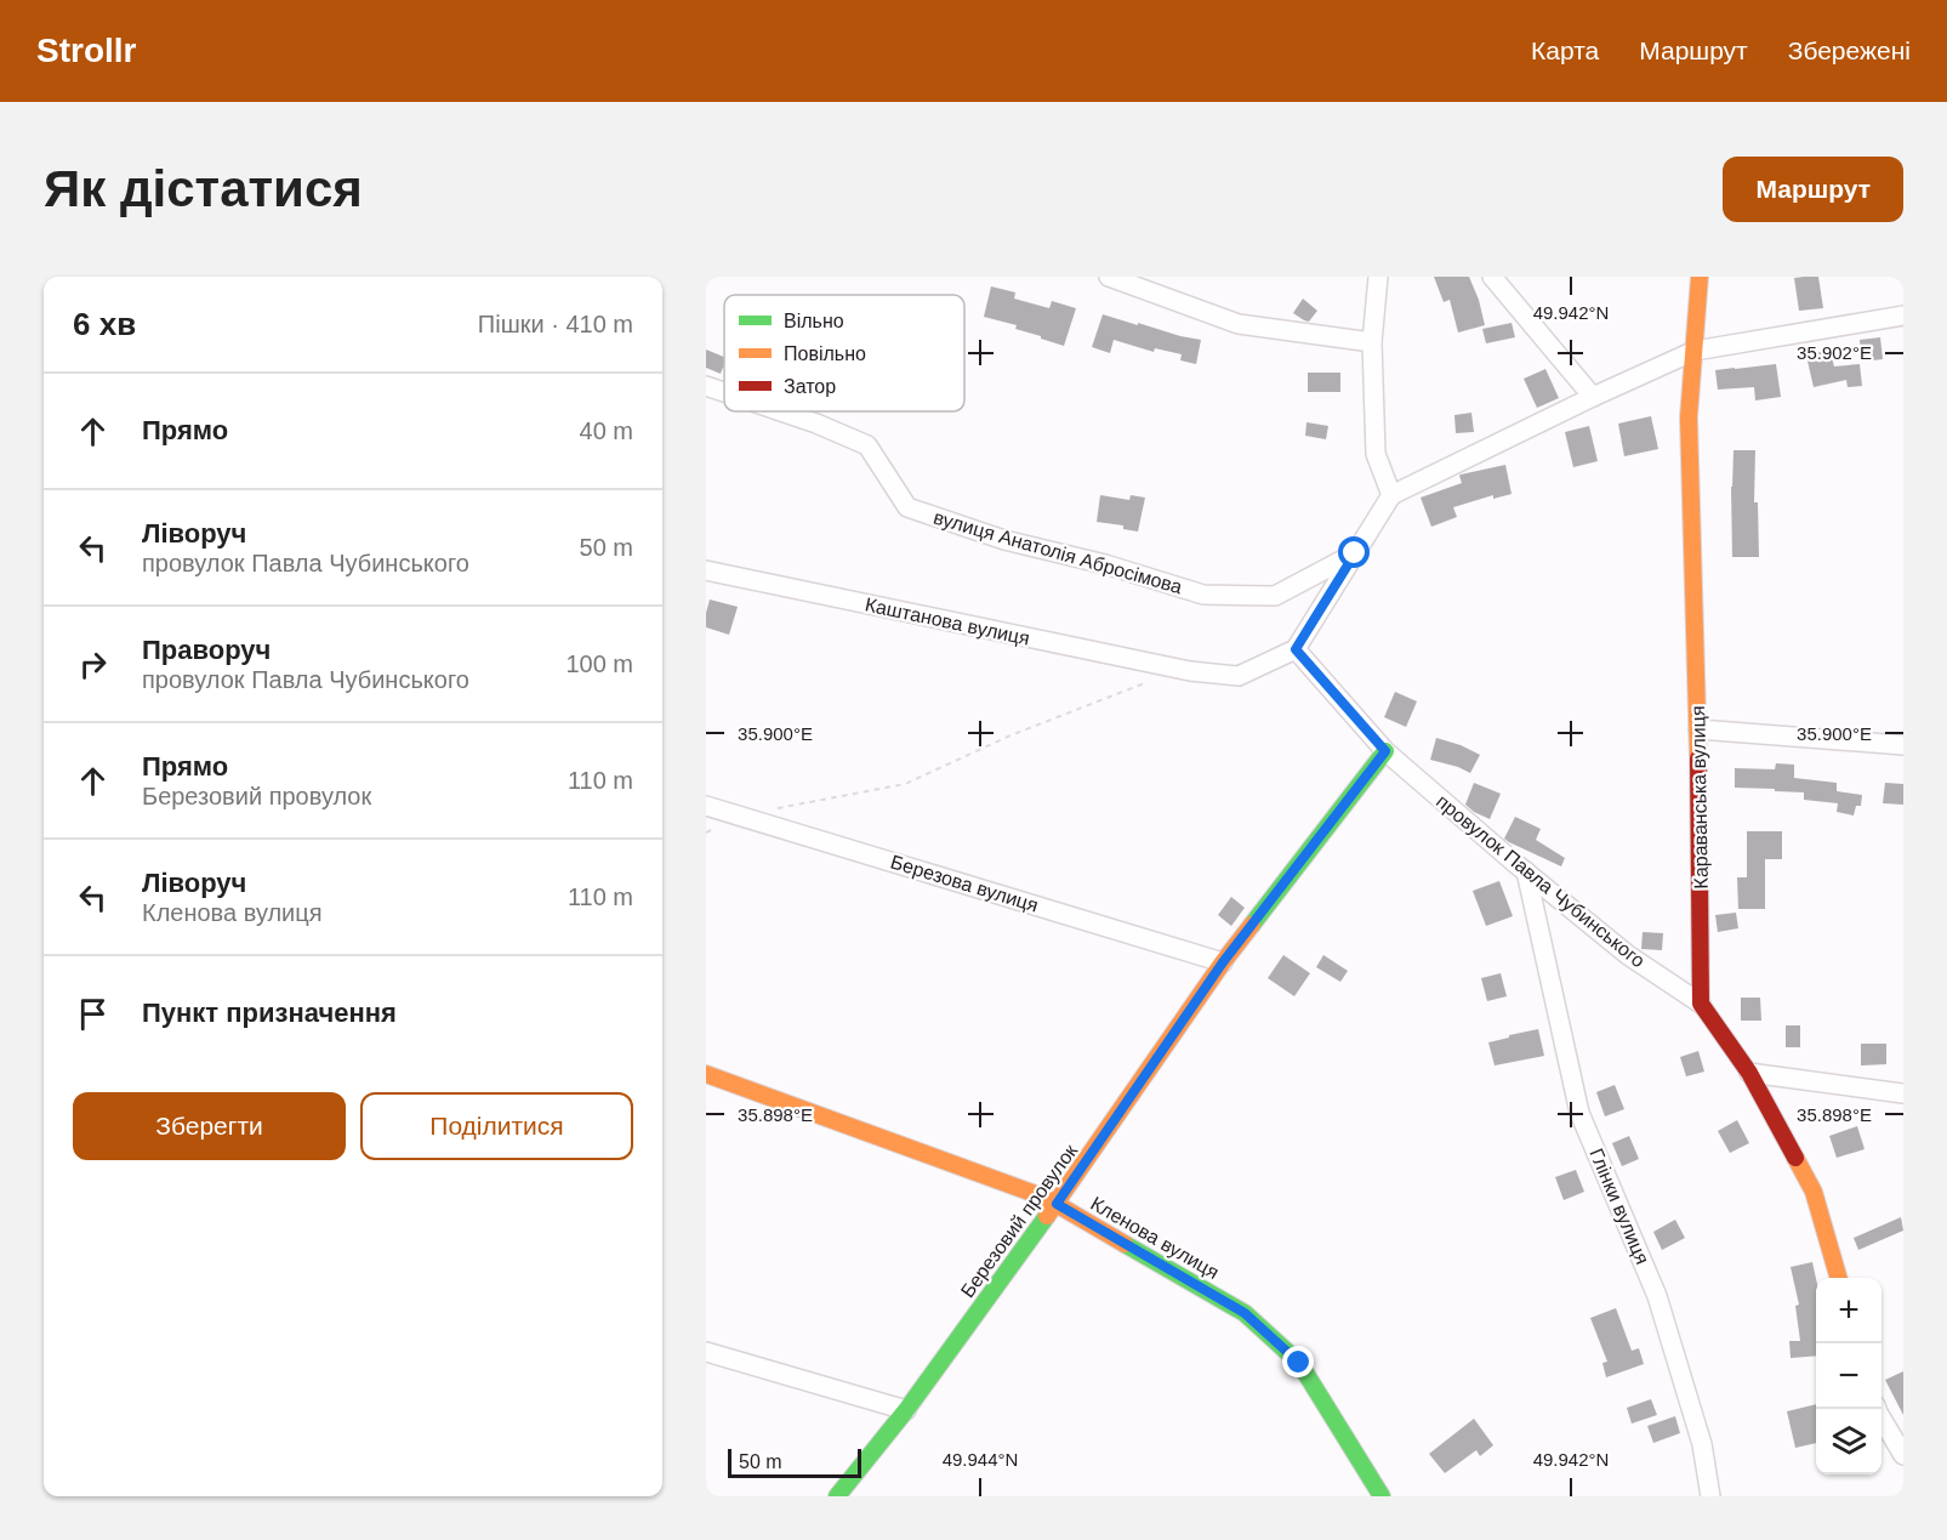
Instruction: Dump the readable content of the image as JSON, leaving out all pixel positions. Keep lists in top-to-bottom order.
{
  "streets": {
    "street": [
      "вулиця Анатолія Абросімова",
      "Каштанова вулиця",
      "Караванська вулиця",
      "провулок Павла Чубинського",
      "Березова вулиця",
      "Глінки вулиця",
      "Березовий провулок",
      "Кленова вулиця"
    ]
  },
  "crossings": [
    ["Каштанова вулиця", "провулок Павла Чубинського"],
    ["Караванська вулиця", "провулок Павла Чубинського"],
    ["провулок Павла Чубинського", "Глінки вулиця"],
    ["Березова вулиця", "Березовий провулок"],
    ["Березовий провулок", "Кленова вулиця"]
  ],
  "legend": ["Вільно", "Повільно", "Затор"],
  "scale_bar": "50 m",
  "page": {
    "header": "Strollr",
    "nav": ["Карта", "Маршрут", "Збережені"],
    "buttons": [
      "Маршрут",
      ["Зберегти", "Поділитися"]
    ],
    "title": "Як дістатися",
    "heading": ["6 хв", "Пішки · 410 m"],
    "list": [
      ["Прямо", "40 m"],
      ["Ліворуч", "провулок Павла Чубинського", "50 m"],
      ["Праворуч", "провулок Павла Чубинського", "100 m"],
      ["Прямо", "Березовий провулок", "110 m"],
      ["Ліворуч", "Кленова вулиця", "110 m"],
      "Пункт призначення"
    ],
    "map_buttons": ["+", "−"],
    "scale": "50 m"
  },
  "coordinates": [
    "49.942°N",
    "35.902°E",
    "35.900°E",
    "35.898°E",
    "49.944°N"
  ]
}
